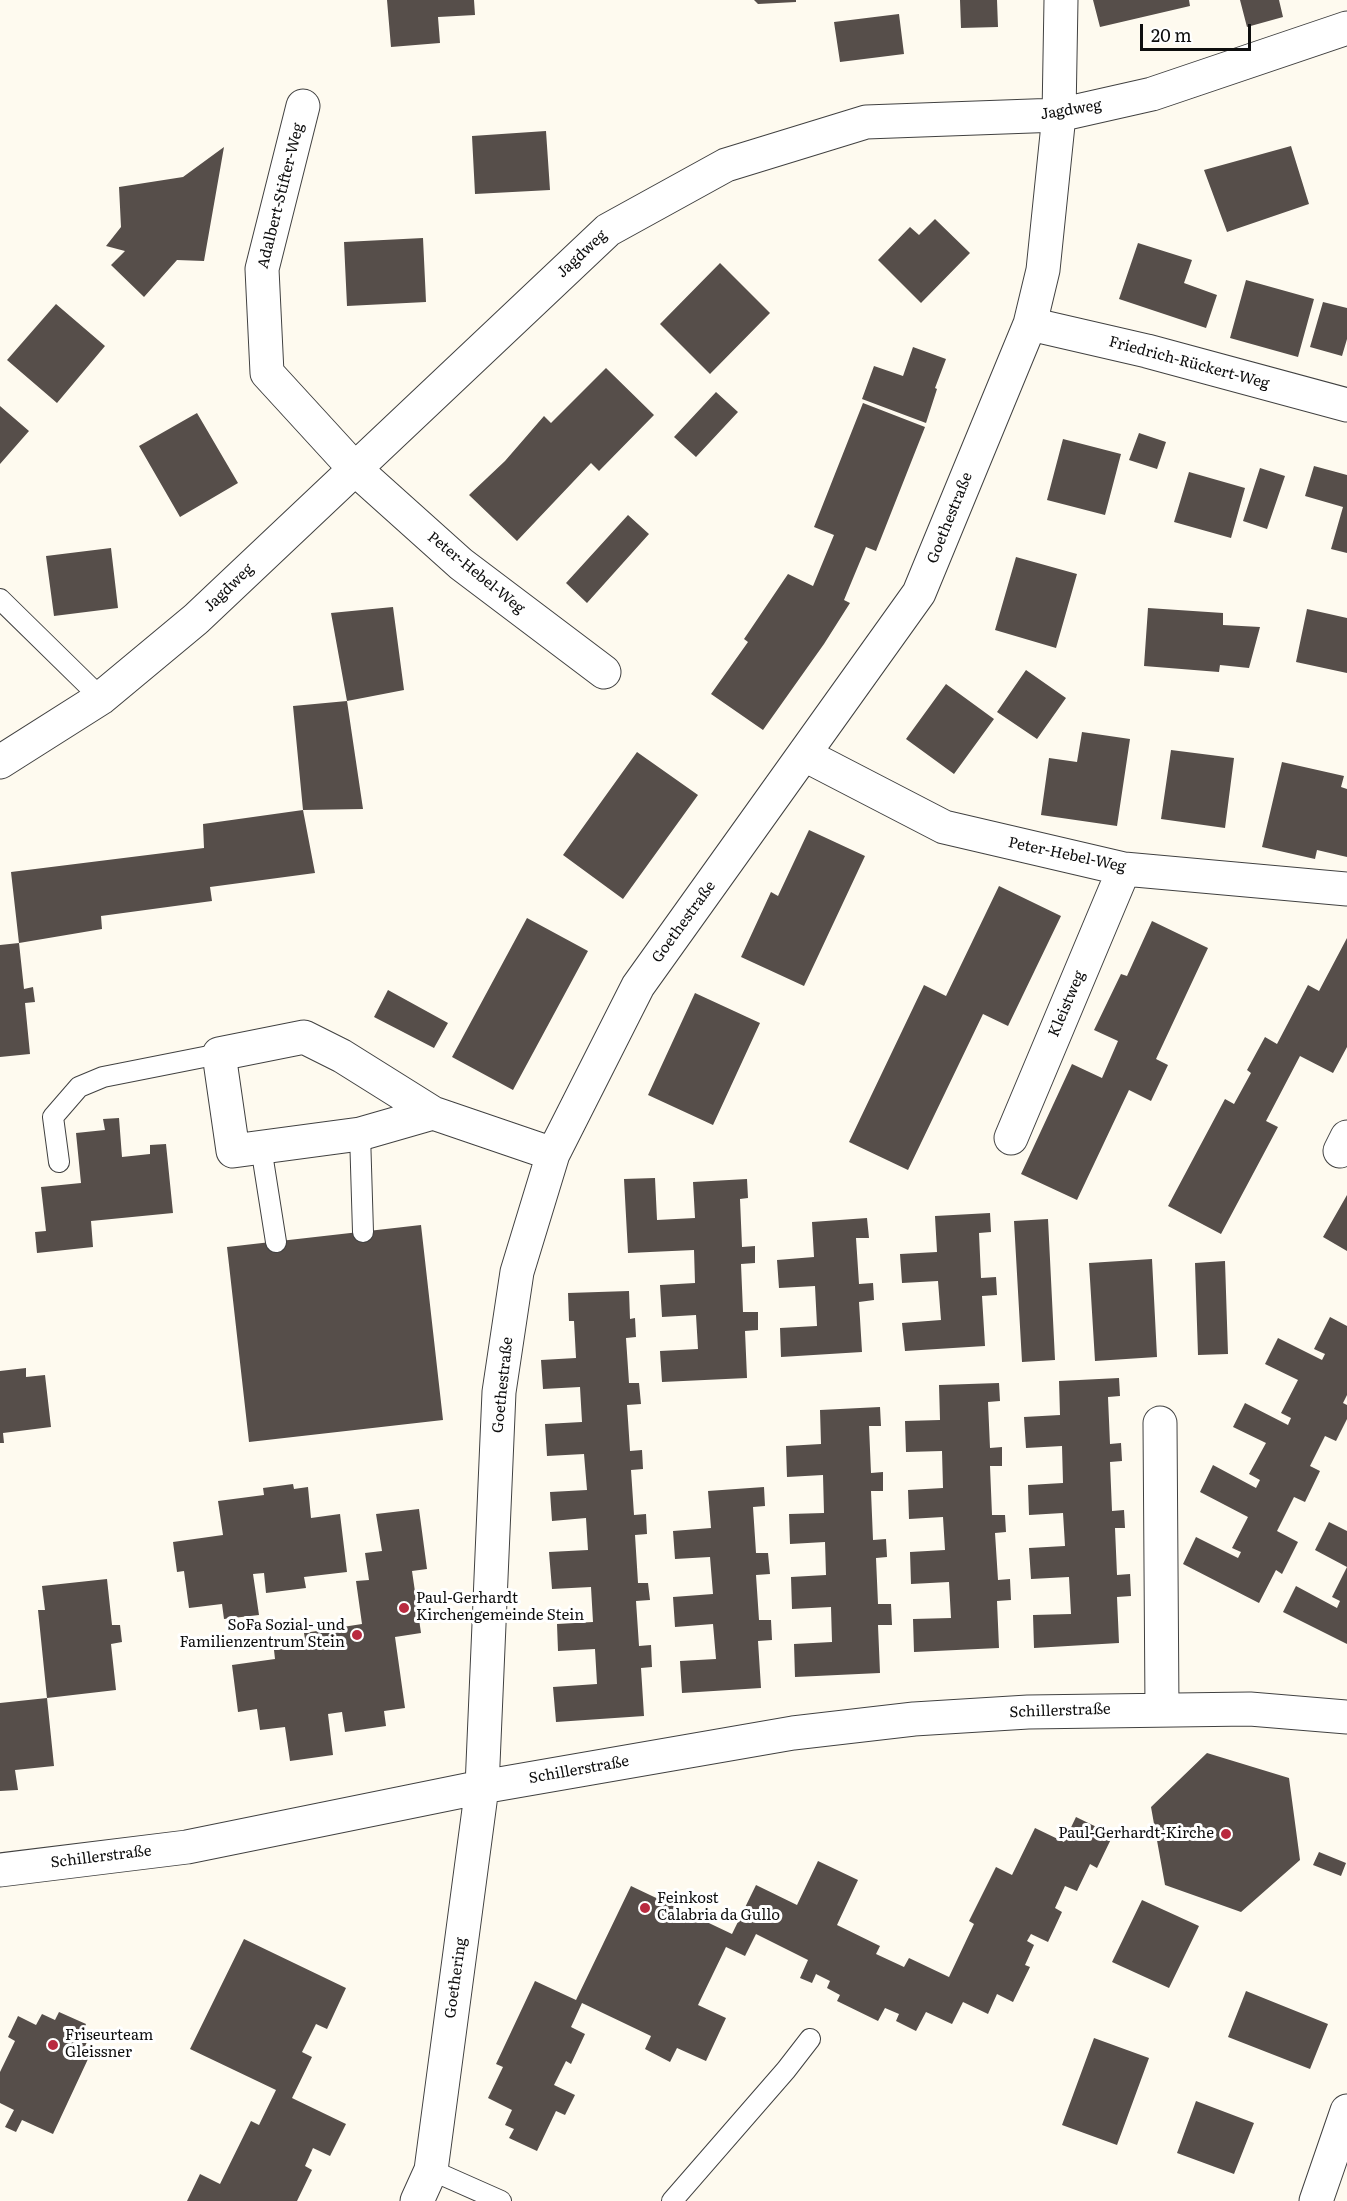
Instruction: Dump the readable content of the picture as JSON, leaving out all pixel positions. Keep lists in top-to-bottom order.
{
  "streets": {
    "street": [
      "Jagdweg",
      "Adalbert-Stifter-Weg",
      "Friedrich-Rückert-Weg",
      "Goethestraße",
      "Peter-Hebel-Weg",
      "Kleistweg",
      "Schillerstraße",
      "Goethering"
    ]
  },
  "crossings": [
    ["Jagdweg", "Adalbert-Stifter-Weg"],
    ["Jagdweg", "Goethestraße"],
    ["Jagdweg", "Peter-Hebel-Weg"],
    ["Adalbert-Stifter-Weg", "Peter-Hebel-Weg"],
    ["Friedrich-Rückert-Weg", "Goethestraße"],
    ["Goethestraße", "Peter-Hebel-Weg"],
    ["Goethestraße", "Schillerstraße"],
    ["Goethestraße", "Goethering"],
    ["Peter-Hebel-Weg", "Kleistweg"],
    ["Schillerstraße", "Goethering"]
  ],
  "places": [
    "Paul-Gerhardt Kirchengemeinde Stein",
    "SoFa Sozial- und Familienzentrum Stein",
    "Paul-Gerhardt-Kirche",
    "Feinkost Calabria da Gullo",
    "Friseurteam Gleissner"
  ],
  "scale_bar": "20 m"
}
